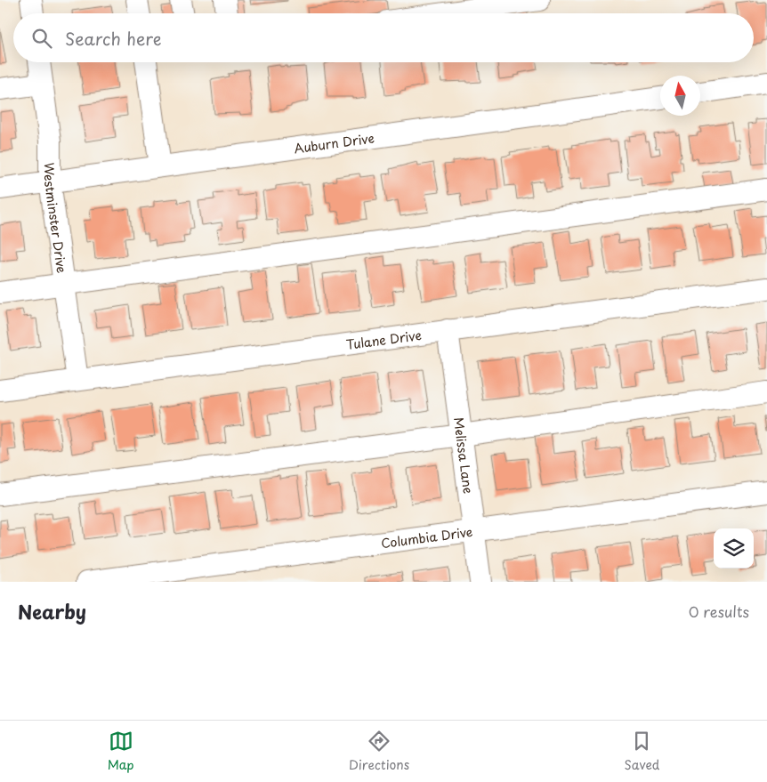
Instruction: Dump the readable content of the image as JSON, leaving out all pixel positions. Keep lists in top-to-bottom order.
{
  "streets": {
    "street": [
      "Auburn Drive",
      "Westminster Drive",
      "Tulane Drive",
      "Melissa Lane",
      "Columbia Drive"
    ]
  },
  "crossings": [
    ["Auburn Drive", "Westminster Drive"],
    ["Westminster Drive", "Tulane Drive"],
    ["Tulane Drive", "Melissa Lane"],
    ["Melissa Lane", "Columbia Drive"]
  ],
  "north": "top",
  "page": {
    "search": "Search here",
    "heading": ["Nearby", "0 results"],
    "nav": ["Map", "Directions", "Saved"]
  }
}
